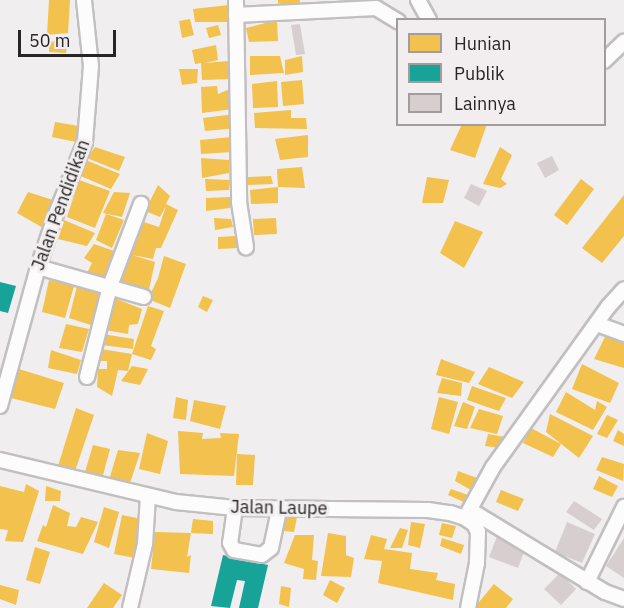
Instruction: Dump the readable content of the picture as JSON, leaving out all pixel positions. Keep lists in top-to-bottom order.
{
  "streets": {
    "street": ["Jalan Pendidikan", "Jalan Laupe"]
  },
  "legend": ["Hunian", "Publik", "Lainnya"],
  "scale_bar": "50 m"
}
